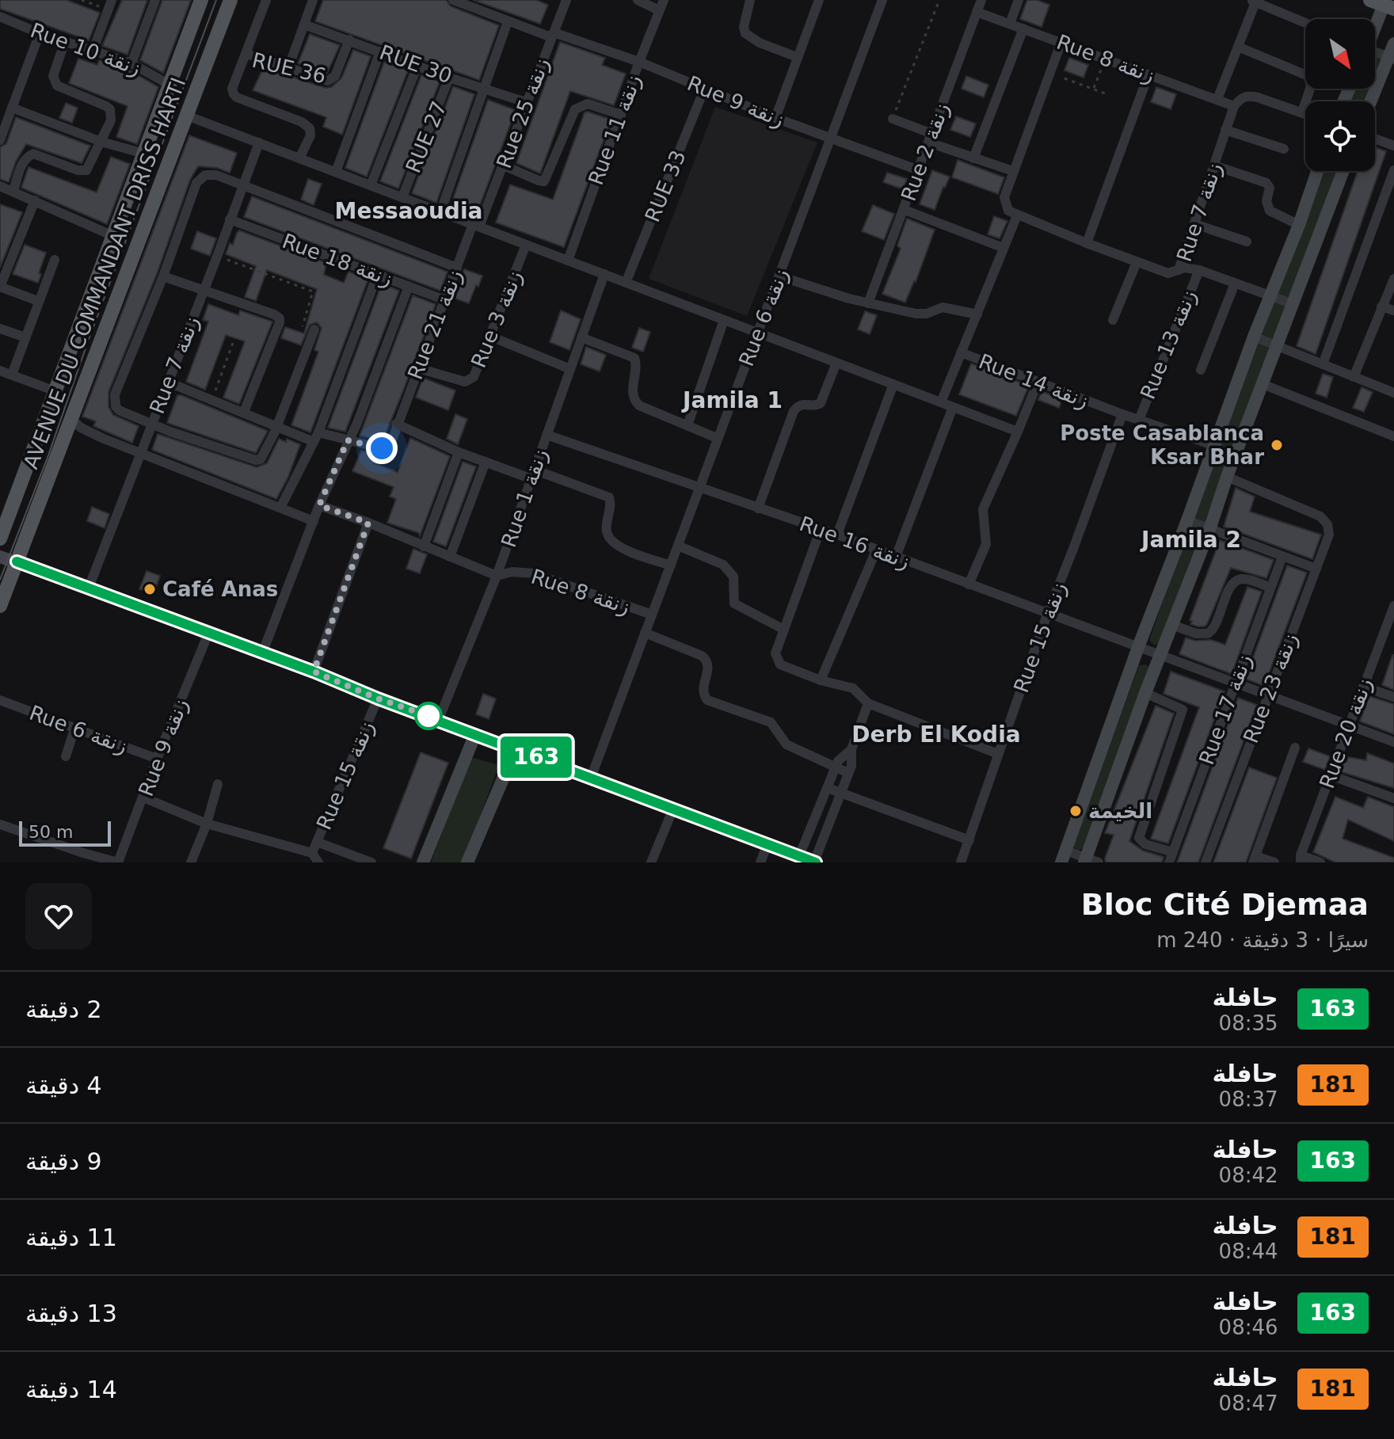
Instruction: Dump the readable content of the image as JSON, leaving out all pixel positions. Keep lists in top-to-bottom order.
{
  "streets": {
    "main road": ["AVENUE DU COMMANDANT DRISS HARTI"],
    "street": [
      "Rue 10 زنقة",
      "Rue 8 زنقة",
      "RUE 30",
      "RUE 36",
      "Rue 9 زنقة",
      "Rue 25 زنقة",
      "Rue 11 زنقة",
      "RUE 27",
      "Rue 2 زنقة",
      "RUE 33",
      "Rue 7 زنقة",
      "Rue 18 زنقة",
      "Rue 6 زنقة",
      "Rue 3 زنقة",
      "Rue 21 زنقة",
      "Rue 13 زنقة",
      "Rue 14 زنقة",
      "Rue 1 زنقة",
      "Rue 16 زنقة",
      "Rue 15 زنقة",
      "Rue 23 زنقة",
      "Rue 17 زنقة",
      "Rue 20 زنقة"
    ]
  },
  "crossings": [
    ["Rue 10 زنقة", "AVENUE DU COMMANDANT DRISS HARTI"],
    ["Rue 8 زنقة", "Rue 2 زنقة"],
    ["Rue 8 زنقة", "Rue 7 زنقة"],
    ["Rue 8 زنقة", "Rue 6 زنقة"],
    ["Rue 8 زنقة", "Rue 1 زنقة"],
    ["RUE 30", "RUE 36"],
    ["RUE 30", "Rue 25 زنقة"],
    ["RUE 30", "RUE 27"],
    ["Rue 9 زنقة", "Rue 25 زنقة"],
    ["Rue 9 زنقة", "Rue 11 زنقة"],
    ["Rue 9 زنقة", "Rue 2 زنقة"],
    ["Rue 9 زنقة", "RUE 33"],
    ["Rue 9 زنقة", "Rue 6 زنقة"],
    ["Rue 25 زنقة", "Rue 21 زنقة"],
    ["Rue 7 زنقة", "Rue 18 زنقة"],
    ["Rue 7 زنقة", "Rue 13 زنقة"],
    ["Rue 18 زنقة", "Rue 21 زنقة"],
    ["Rue 6 زنقة", "Rue 16 زنقة"],
    ["Rue 3 زنقة", "Rue 21 زنقة"],
    ["Rue 13 زنقة", "Rue 14 زنقة"],
    ["Rue 14 زنقة", "Rue 15 زنقة"],
    ["Rue 1 زنقة", "Rue 16 زنقة"],
    ["Rue 16 زنقة", "Rue 15 زنقة"],
    ["Rue 16 زنقة", "Rue 23 زنقة"],
    ["Rue 16 زنقة", "Rue 17 زنقة"],
    ["Rue 16 زنقة", "Rue 20 زنقة"]
  ],
  "districts": [
    "Messaoudia",
    "Jamila 1",
    "Jamila 2",
    "Derb El Kodia"
  ],
  "places": ["Poste Casablanca Ksar Bhar", "Café Anas", "الخيمة"],
  "lines": ["bus line 163"],
  "scale_bar": "50 m",
  "north": "bottom right",
  "page": {
    "on_map": "163",
    "scale": "50 m",
    "heading": ["Bloc Cité Djemaa", "سيرًا · 3 دقيقة · 240 m"],
    "list": [
      {
        "mark": "163",
        "name": "حافلة",
        "note": "08:35",
        "value": "2 دقيقة"
      },
      {
        "mark": "181",
        "name": "حافلة",
        "note": "08:37",
        "value": "4 دقيقة"
      },
      {
        "mark": "163",
        "name": "حافلة",
        "note": "08:42",
        "value": "9 دقيقة"
      },
      {
        "mark": "181",
        "name": "حافلة",
        "note": "08:44",
        "value": "11 دقيقة"
      },
      {
        "mark": "163",
        "name": "حافلة",
        "note": "08:46",
        "value": "13 دقيقة"
      },
      {
        "mark": "181",
        "name": "حافلة",
        "note": "08:47",
        "value": "14 دقيقة"
      }
    ]
  }
}
